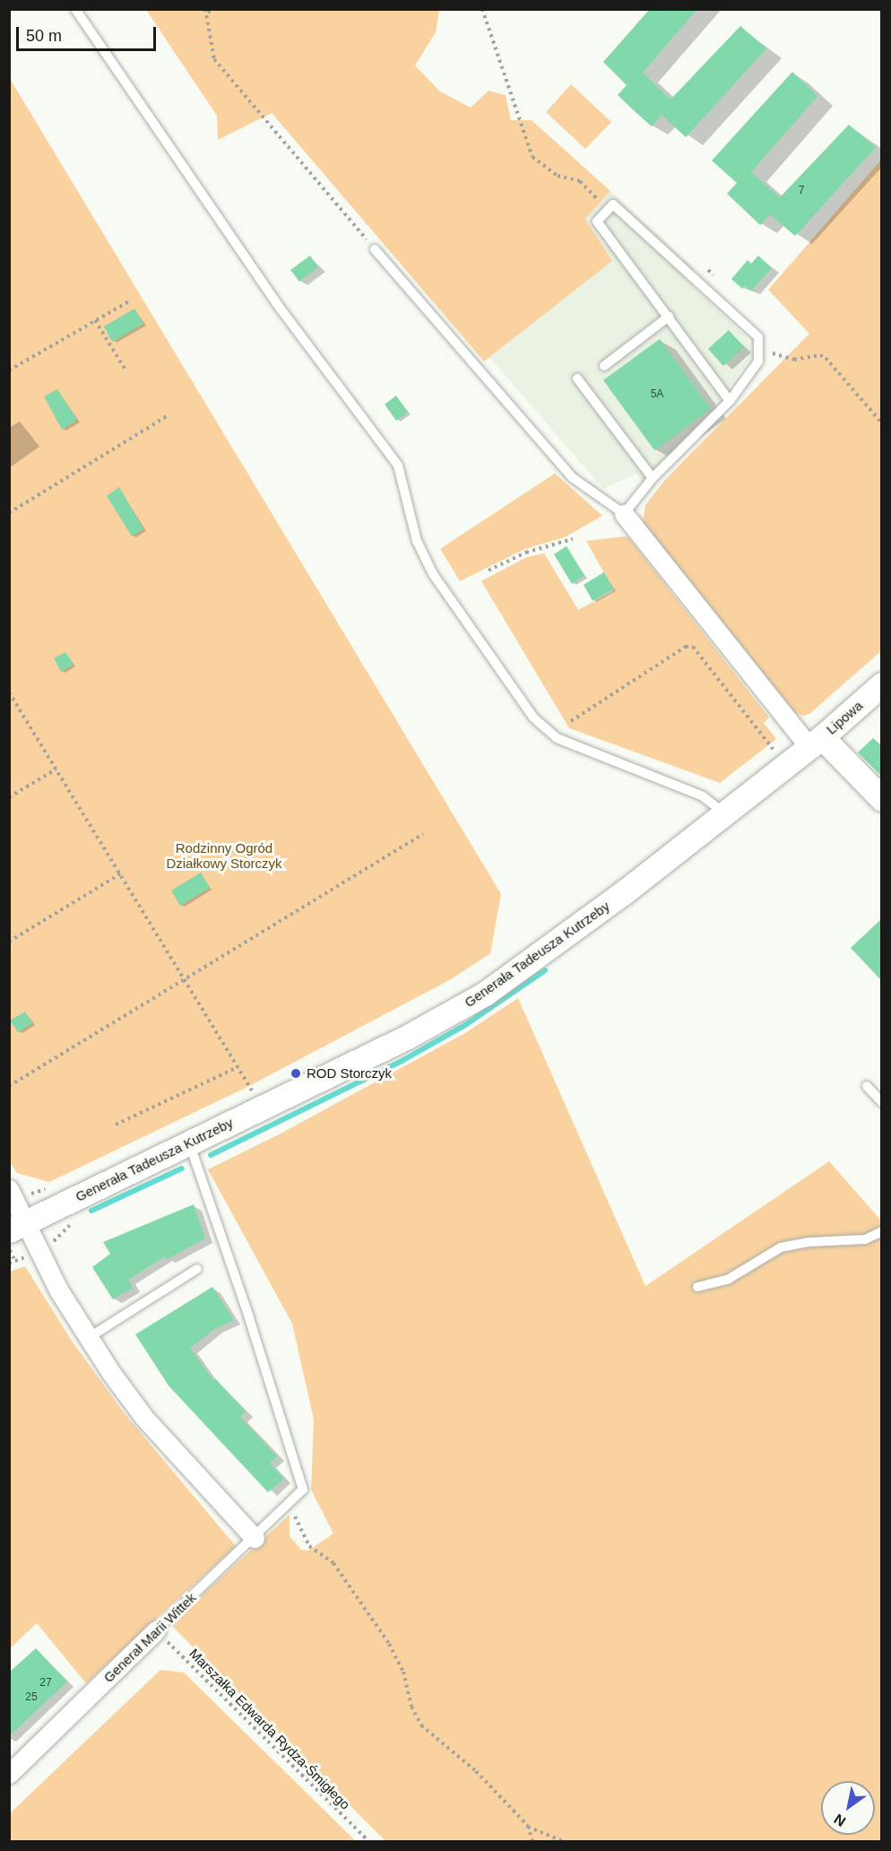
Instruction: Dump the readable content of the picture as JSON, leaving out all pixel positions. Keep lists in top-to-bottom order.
{
  "streets": {
    "street": ["Lipowa", "Generała Tadeusza Kutrzeby", "Generał Marii Wittek"],
    "path": ["Marszałka Edwarda Rydza-Śmigłego"]
  },
  "crossings": [
    ["Lipowa", "Generała Tadeusza Kutrzeby"],
    ["Generał Marii Wittek", "Marszałka Edwarda Rydza-Śmigłego"]
  ],
  "parks": ["Rodzinny Ogród Działkowy Storczyk"],
  "places": ["ROD Storczyk"],
  "house_numbers": [
    "7",
    "5A",
    "27",
    "25"
  ],
  "scale_bar": "50 m",
  "north": "bottom left"
}
